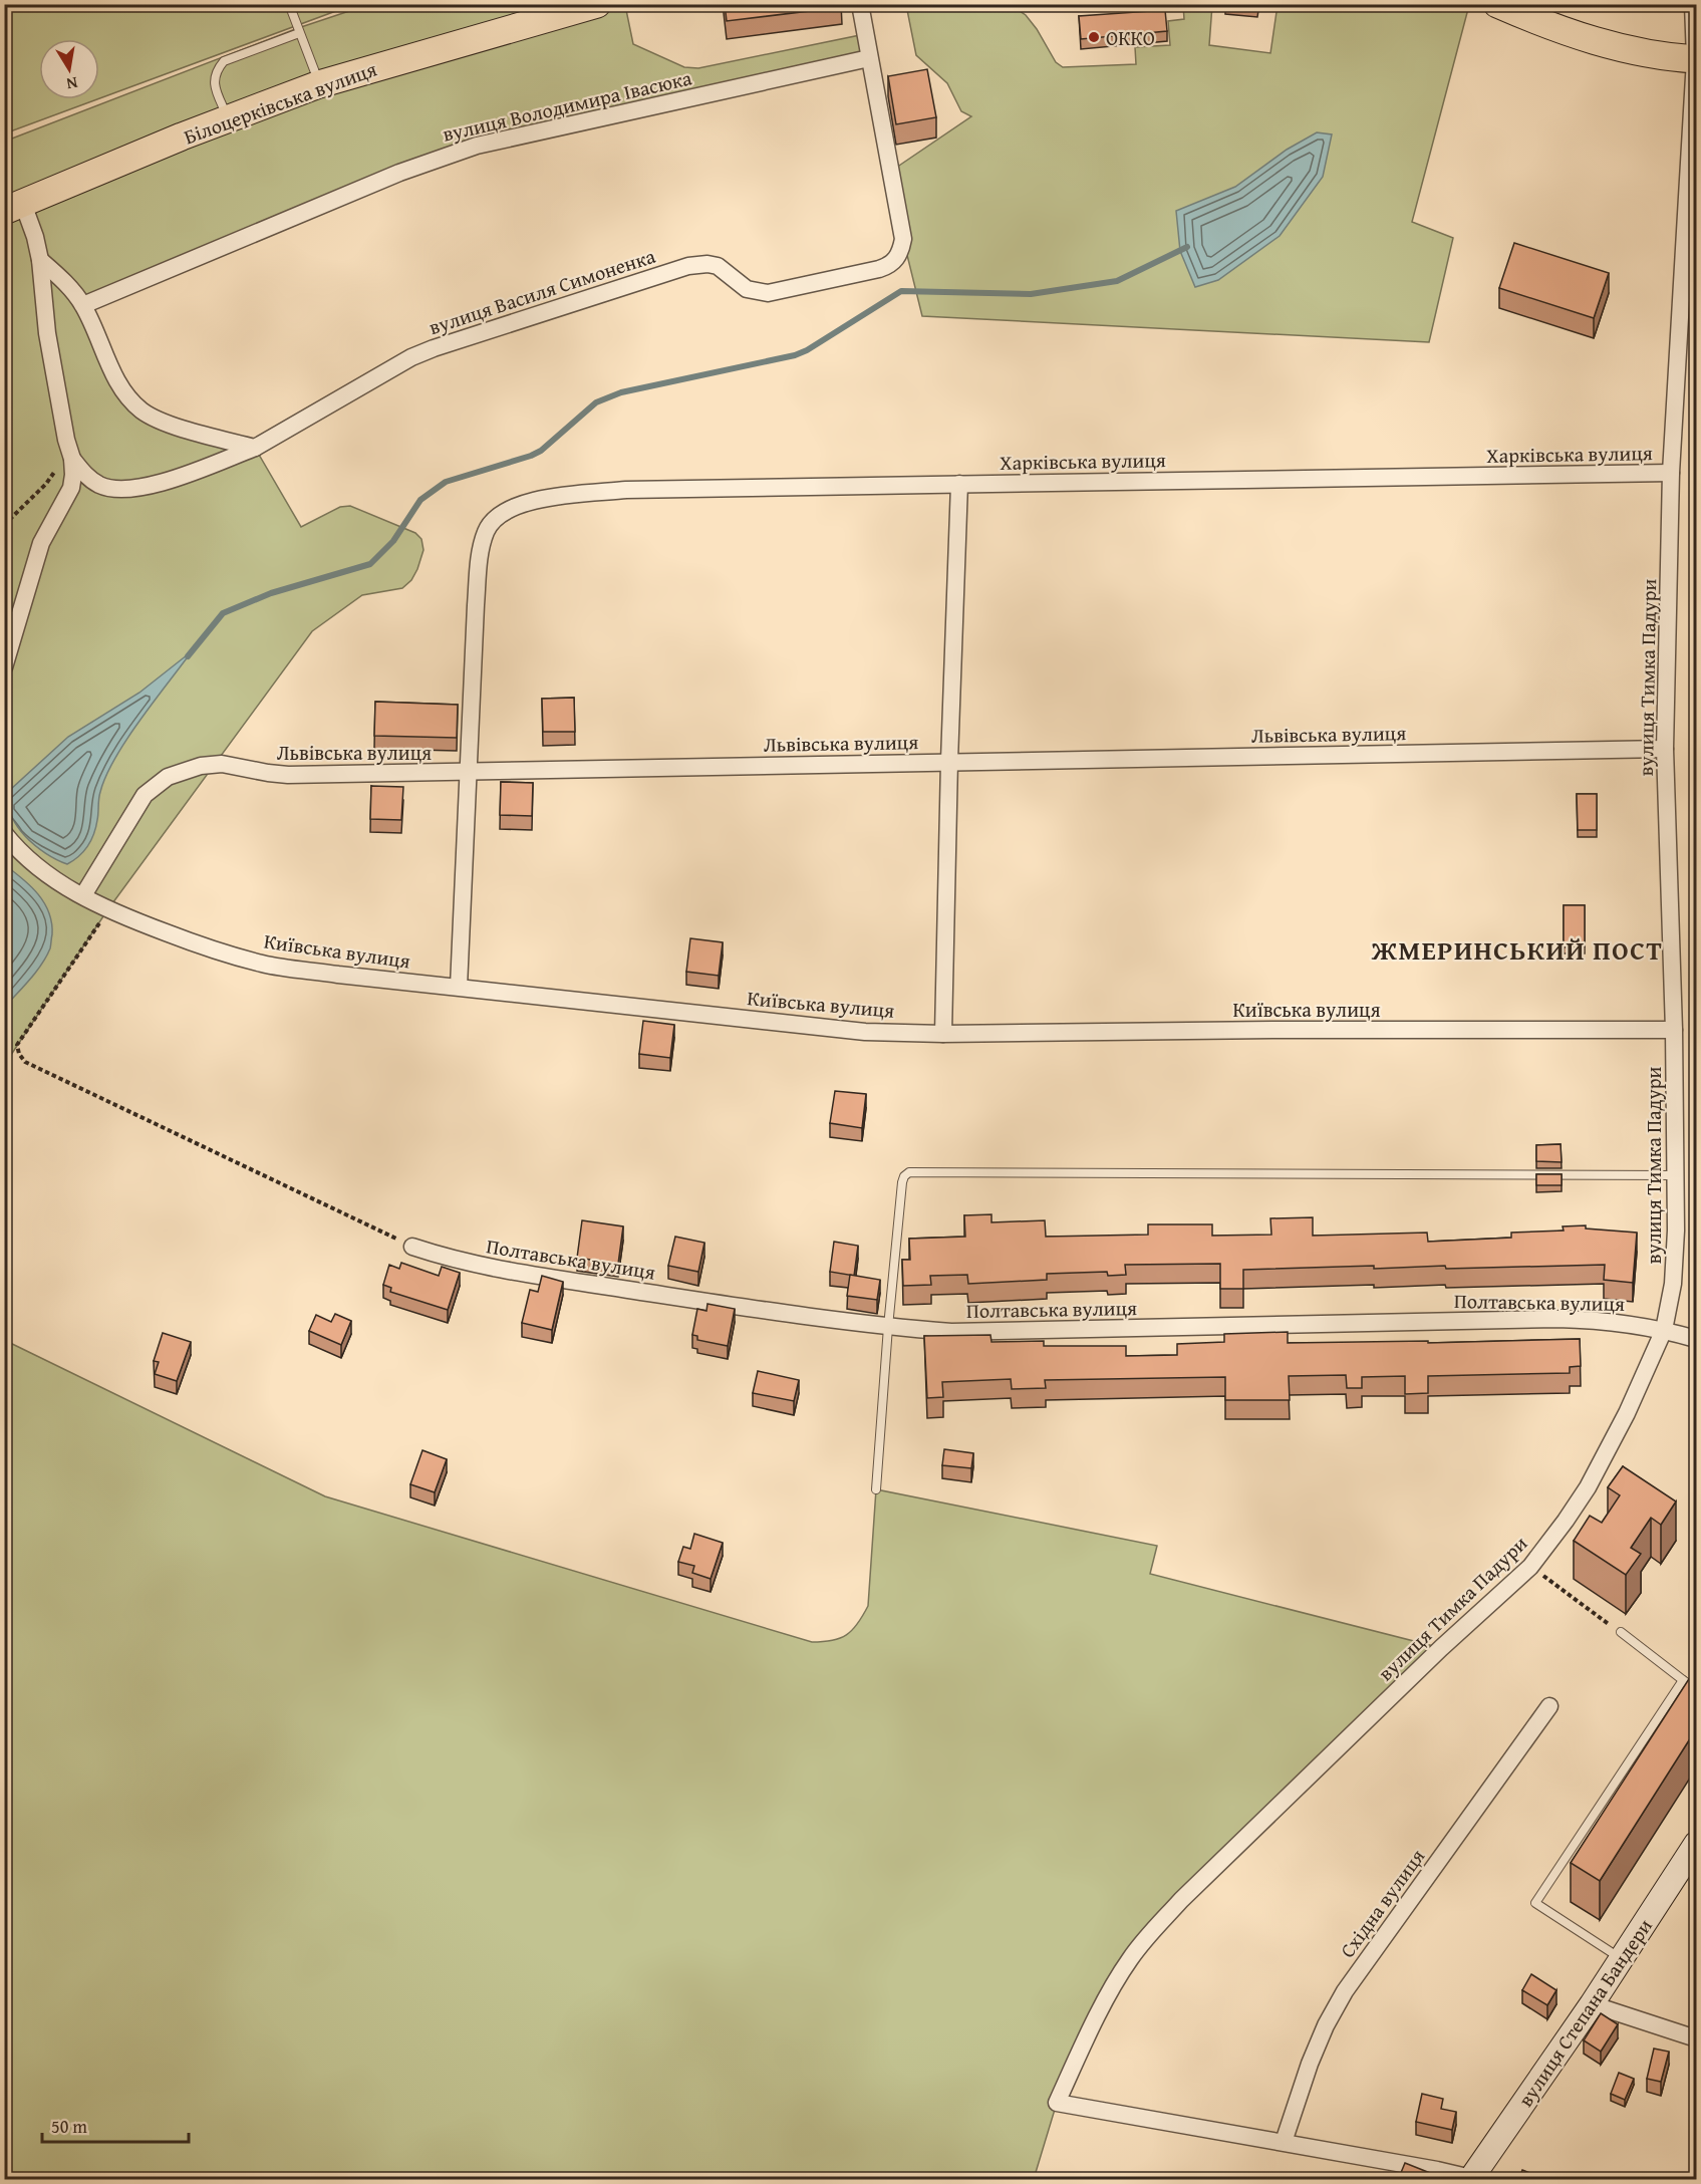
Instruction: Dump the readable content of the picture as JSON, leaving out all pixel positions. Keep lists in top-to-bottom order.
{
  "streets": {
    "main road": ["Білоцерківська вулиця"],
    "street": [
      "вулиця Володимира Івасюка",
      "вулиця Василя Симоненка",
      "Харківська вулиця",
      "вулиця Тимка Падури",
      "Львівська вулиця",
      "Київська вулиця",
      "Полтавська вулиця",
      "Східна вулиця",
      "вулиця Степана Бандери"
    ]
  },
  "crossings": [
    ["вулиця Володимира Івасюка", "вулиця Василя Симоненка"],
    ["Харківська вулиця", "вулиця Тимка Падури"],
    ["Харківська вулиця", "Львівська вулиця"],
    ["вулиця Тимка Падури", "Львівська вулиця"],
    ["вулиця Тимка Падури", "Київська вулиця"],
    ["вулиця Тимка Падури", "Полтавська вулиця"],
    ["вулиця Тимка Падури", "Східна вулиця"],
    ["Львівська вулиця", "Київська вулиця"]
  ],
  "districts": ["ЖМЕРИНСЬКИЙ ПОСТ"],
  "places": ["ОККО"],
  "scale_bar": "50 m",
  "north": "bottom"
}
